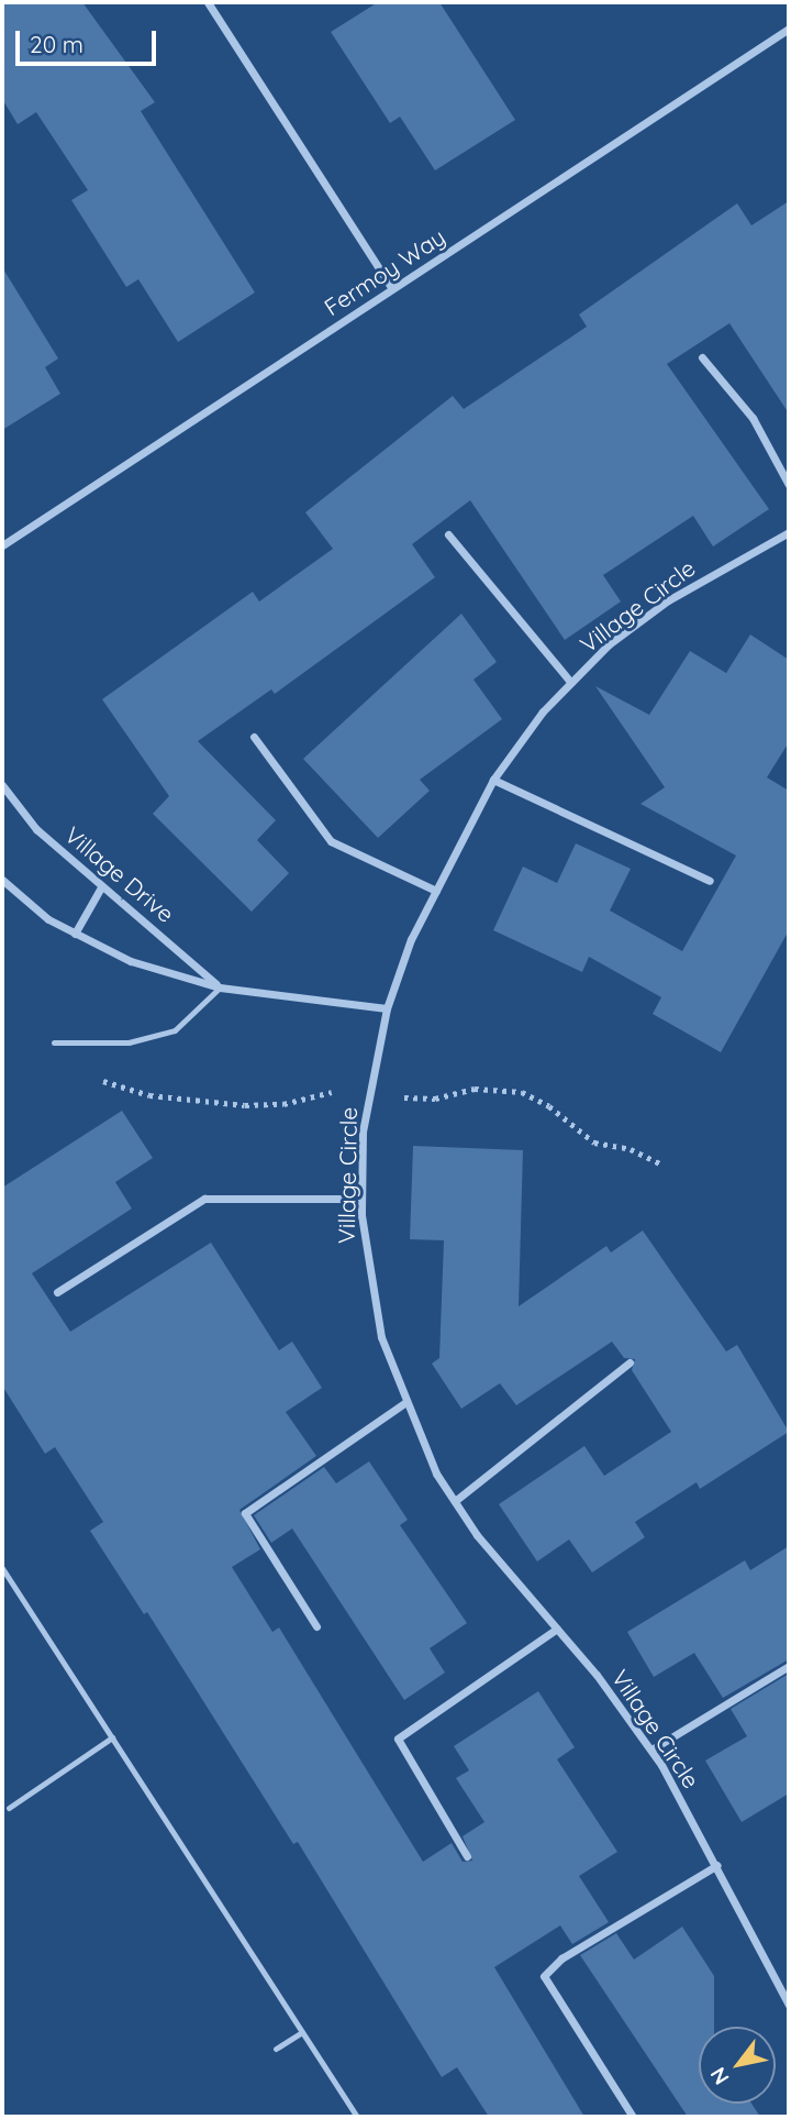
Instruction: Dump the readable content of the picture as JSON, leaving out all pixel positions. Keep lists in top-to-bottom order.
{
  "streets": {
    "street": ["Fermoy Way", "Village Circle", "Village Drive"]
  },
  "scale_bar": "20 m",
  "north": "bottom left"
}
